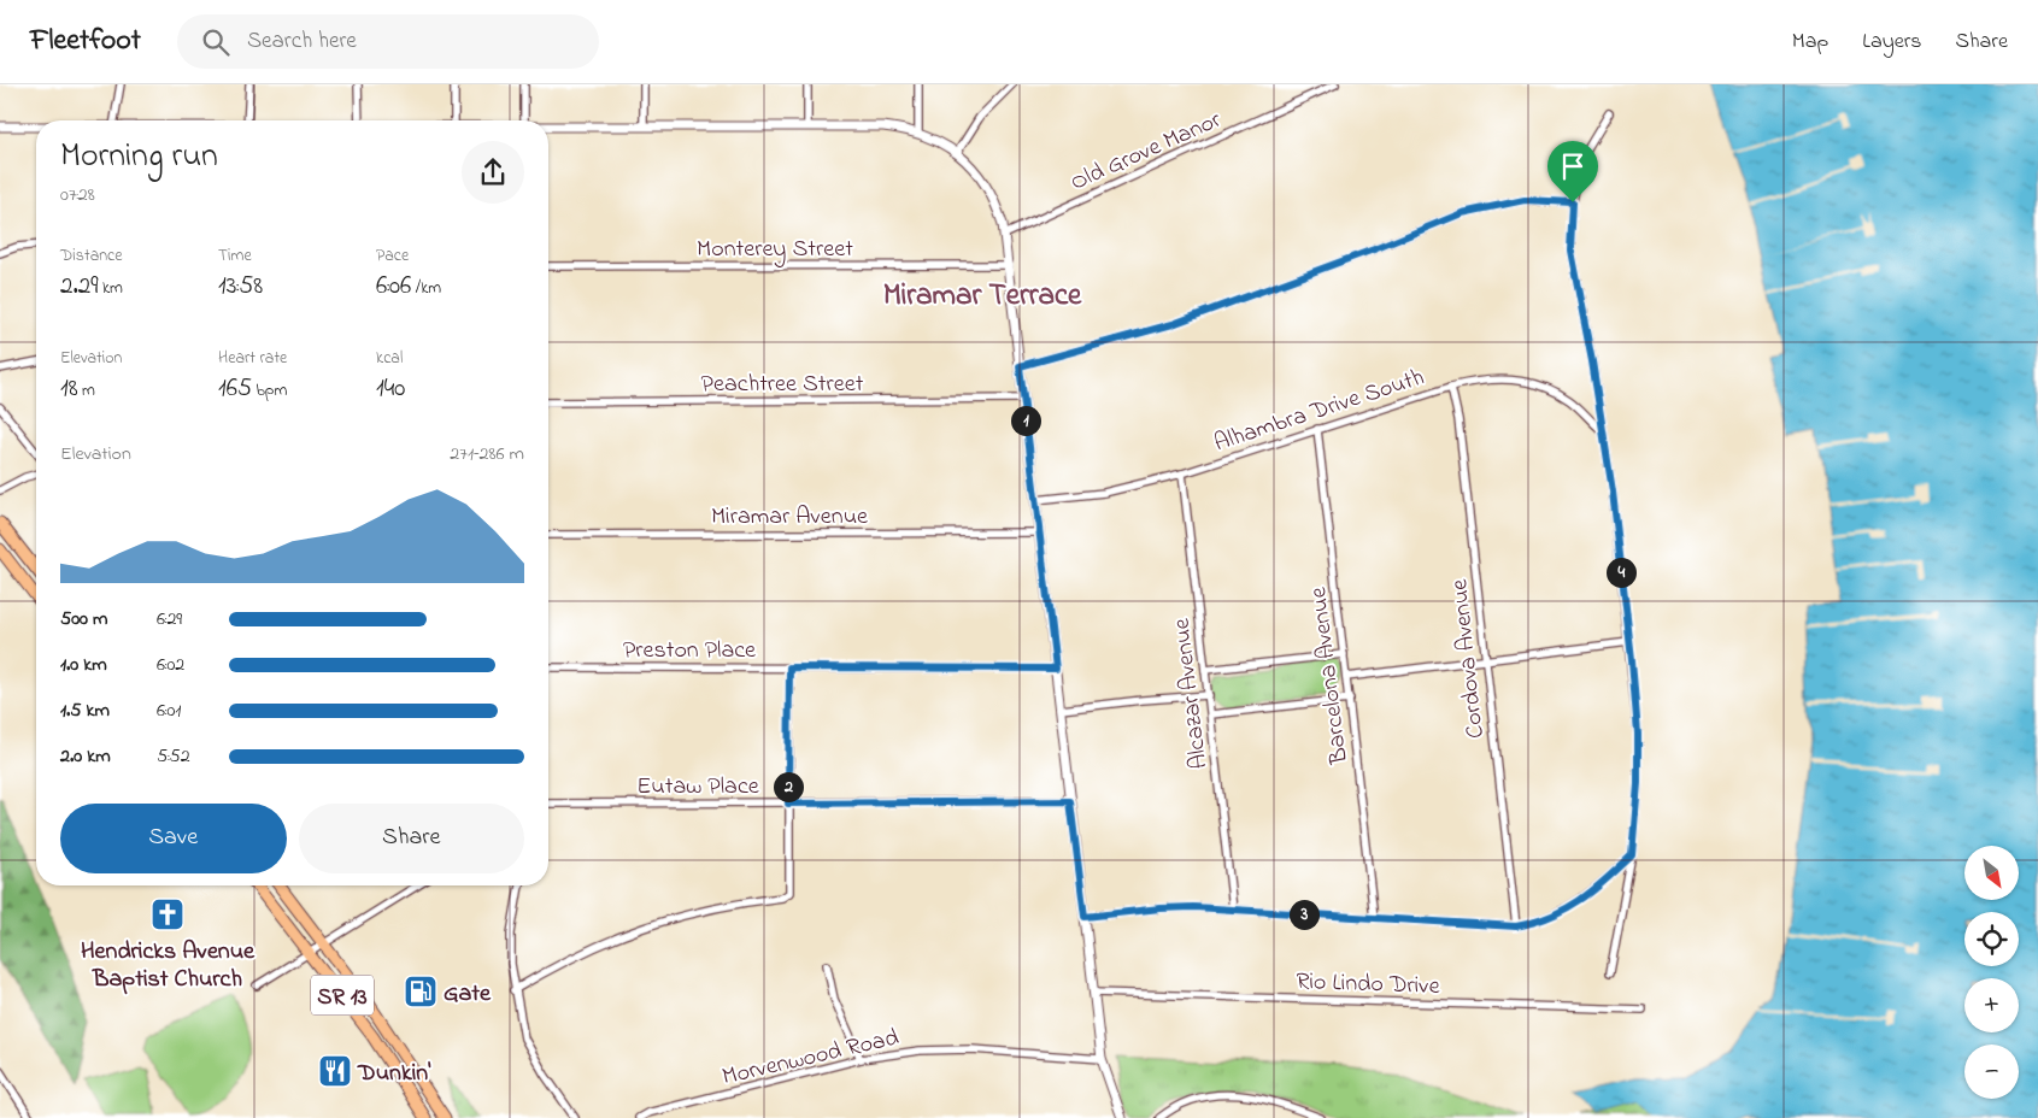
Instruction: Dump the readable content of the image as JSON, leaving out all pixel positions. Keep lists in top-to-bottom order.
{
  "streets": {
    "main road": ["SR 13"],
    "street": [
      "Old Grove Manor",
      "Monterey Street",
      "Peachtree Street",
      "Alhambra Drive South",
      "Miramar Avenue",
      "Preston Place",
      "Cordova Avenue",
      "Barcelona Avenue",
      "Alcazar Avenue",
      "Eutaw Place",
      "Rio Lindo Drive",
      "Morvenwood Road"
    ]
  },
  "crossings": [
    ["Alhambra Drive South", "Cordova Avenue"],
    ["Alhambra Drive South", "Barcelona Avenue"],
    ["Alhambra Drive South", "Alcazar Avenue"]
  ],
  "districts": ["Miramar Terrace"],
  "places": {
    "church": ["Hendricks Avenue Baptist Church"],
    "fuel station": ["Gate"],
    "restaurant": ["Dunkin'"]
  },
  "north": "bottom right",
  "page": {
    "header": "Fleetfoot",
    "search": "Search here",
    "nav": ["Map", "Layers", "Share"],
    "heading": ["Morning run", "07:28"],
    "stats": [
      ["Distance", "2.29 km"],
      ["Time", "13:58"],
      ["Pace", "6:06 /km"],
      ["Elevation", "18 m"],
      ["Heart rate", "165 bpm"],
      ["kcal", "140"]
    ],
    "pins": [
      "1",
      "4",
      "2",
      "3"
    ],
    "chart": ["Elevation", "271–286 m"],
    "list": [
      {
        "name": "500 m",
        "note": "6:29"
      },
      {
        "name": "1.0 km",
        "note": "6:02"
      },
      {
        "name": "1.5 km",
        "note": "6:01"
      },
      {
        "name": "2.0 km",
        "note": "5:52"
      }
    ],
    "buttons": ["Save", "Share"],
    "map_buttons": ["+", "−"]
  }
}
